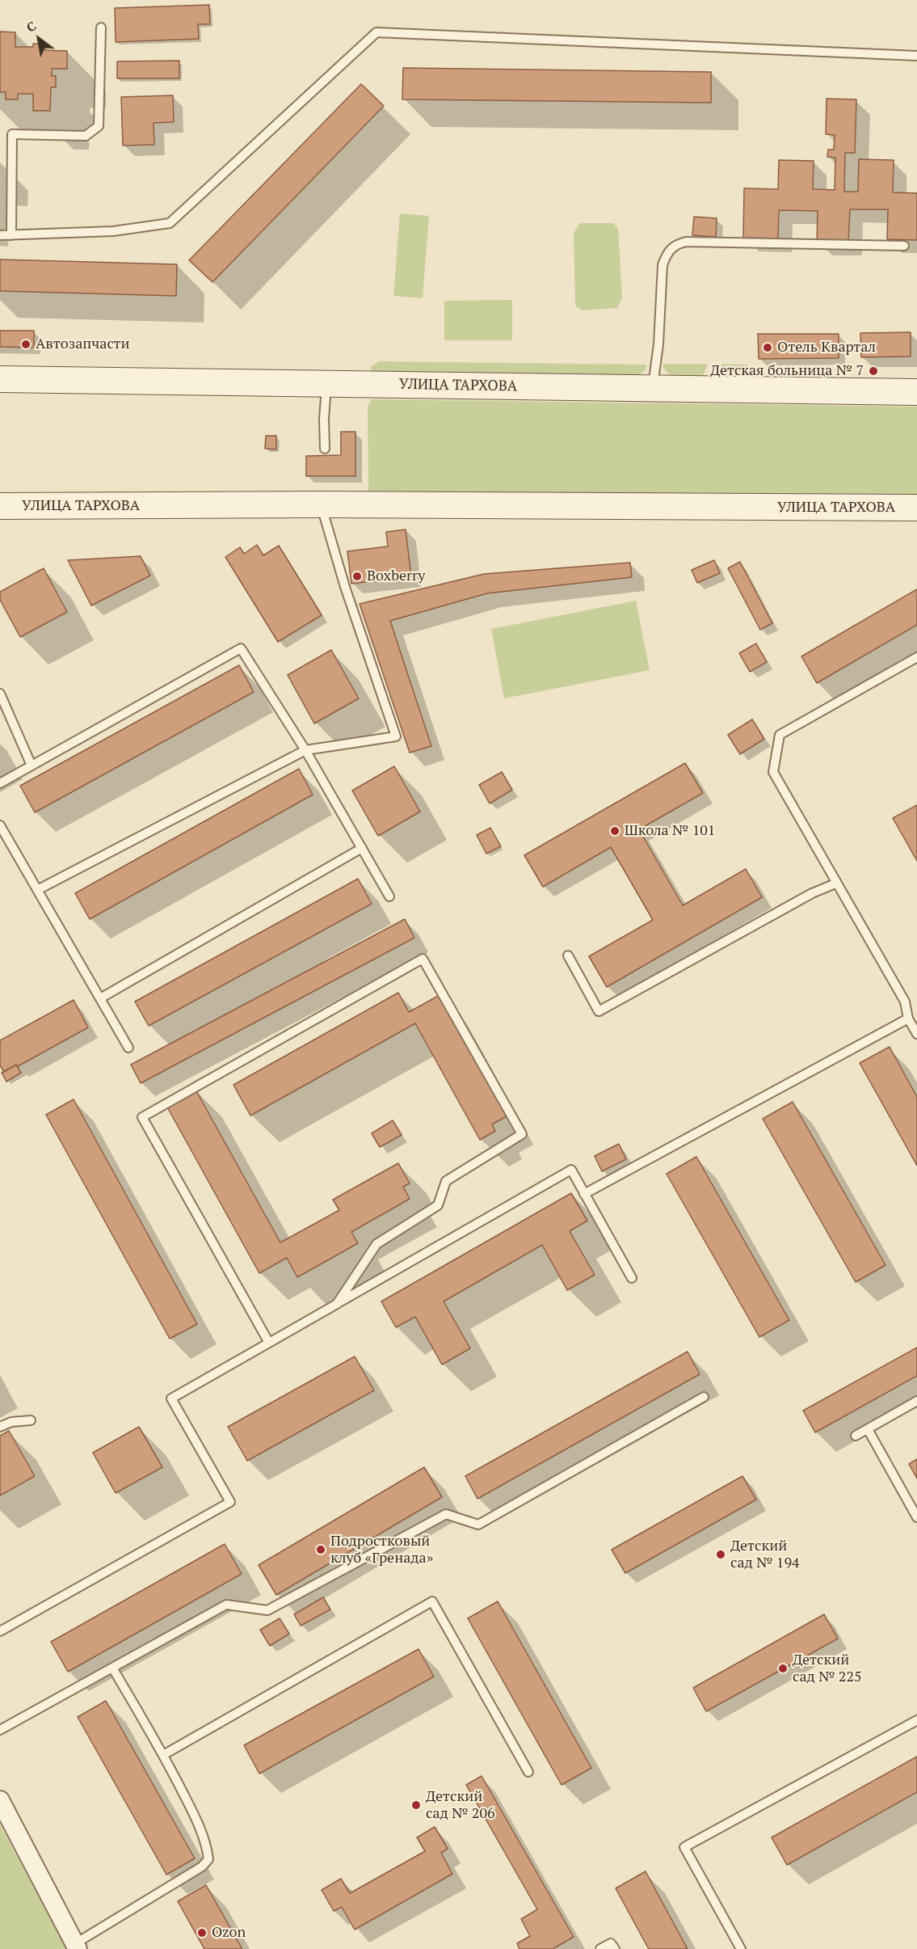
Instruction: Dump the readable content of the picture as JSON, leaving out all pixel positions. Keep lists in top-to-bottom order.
{
  "streets": {
    "main road": ["УЛИЦА ТАРХОВА"]
  },
  "places": [
    "Автозапчасти",
    "Отель Квартал",
    "Детская больница № 7",
    "Boxberry",
    "Школа № 101",
    "Подростковый клуб «Гренада»",
    "Детский сад № 194",
    "Детский сад № 225",
    "Детский сад № 206",
    "Ozon"
  ],
  "north": "top left"
}
